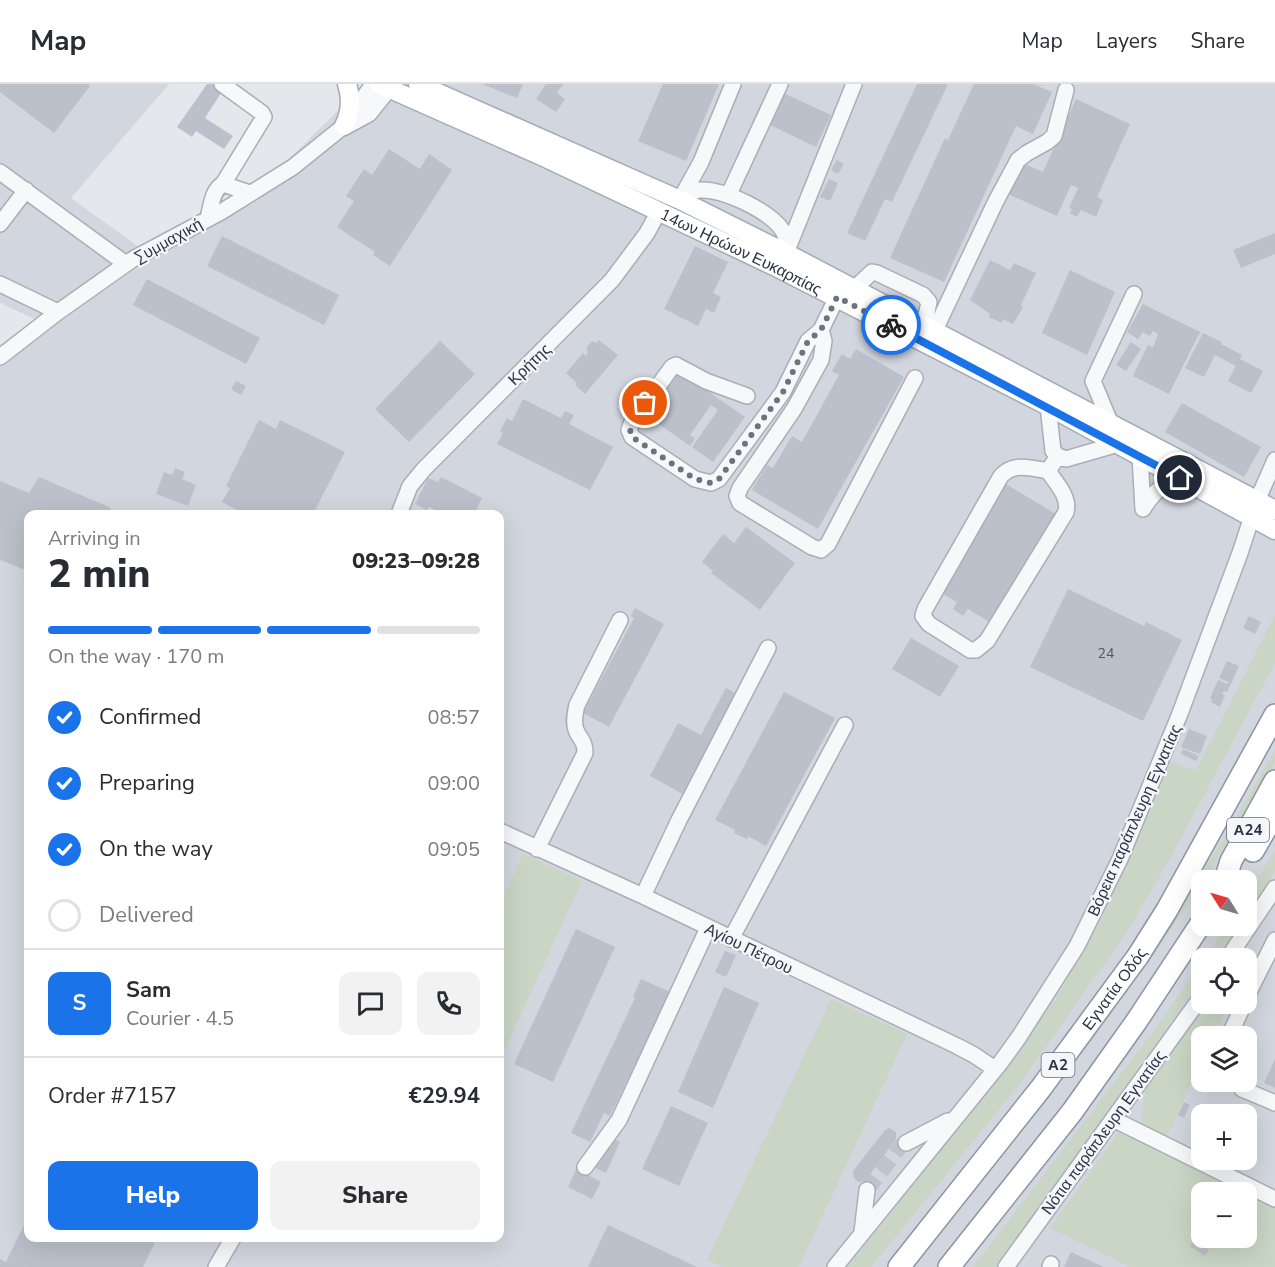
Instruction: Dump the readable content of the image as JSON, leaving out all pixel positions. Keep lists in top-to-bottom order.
{
  "streets": {
    "highway": ["Α24", "Εγνατία Οδός", "Α2"],
    "main road": ["14ων Ηρώων Ευκαρπίας"],
    "street": [
      "Συμμαχική",
      "Κρήτης",
      "Βόρεια παράπλευρη Εγνατίας",
      "Αγίου Πέτρου",
      "Νότια παράπλευρη Εγνατίας"
    ]
  },
  "crossings": [
    ["Συμμαχική", "14ων Ηρώων Ευκαρπίας"],
    ["14ων Ηρώων Ευκαρπίας", "Κρήτης"],
    ["14ων Ηρώων Ευκαρπίας", "Βόρεια παράπλευρη Εγνατίας"],
    ["Βόρεια παράπλευρη Εγνατίας", "Αγίου Πέτρου"]
  ],
  "house_numbers": ["24"],
  "north": "top left",
  "page": {
    "header": "Map",
    "nav": ["Map", "Layers", "Share"],
    "heading": ["2 min", "Arriving in", "09:23–09:28"],
    "panel": [
      "Sam",
      "Courier · 4.5",
      "Order #7157",
      "€29.94"
    ],
    "bar": "On the way · 170 m",
    "list": [
      ["Confirmed", "08:57"],
      ["Preparing", "09:00"],
      ["On the way", "09:05"],
      "Delivered"
    ],
    "map_buttons": ["+", "−"],
    "round": "S",
    "buttons": ["Help", "Share"]
  }
}
